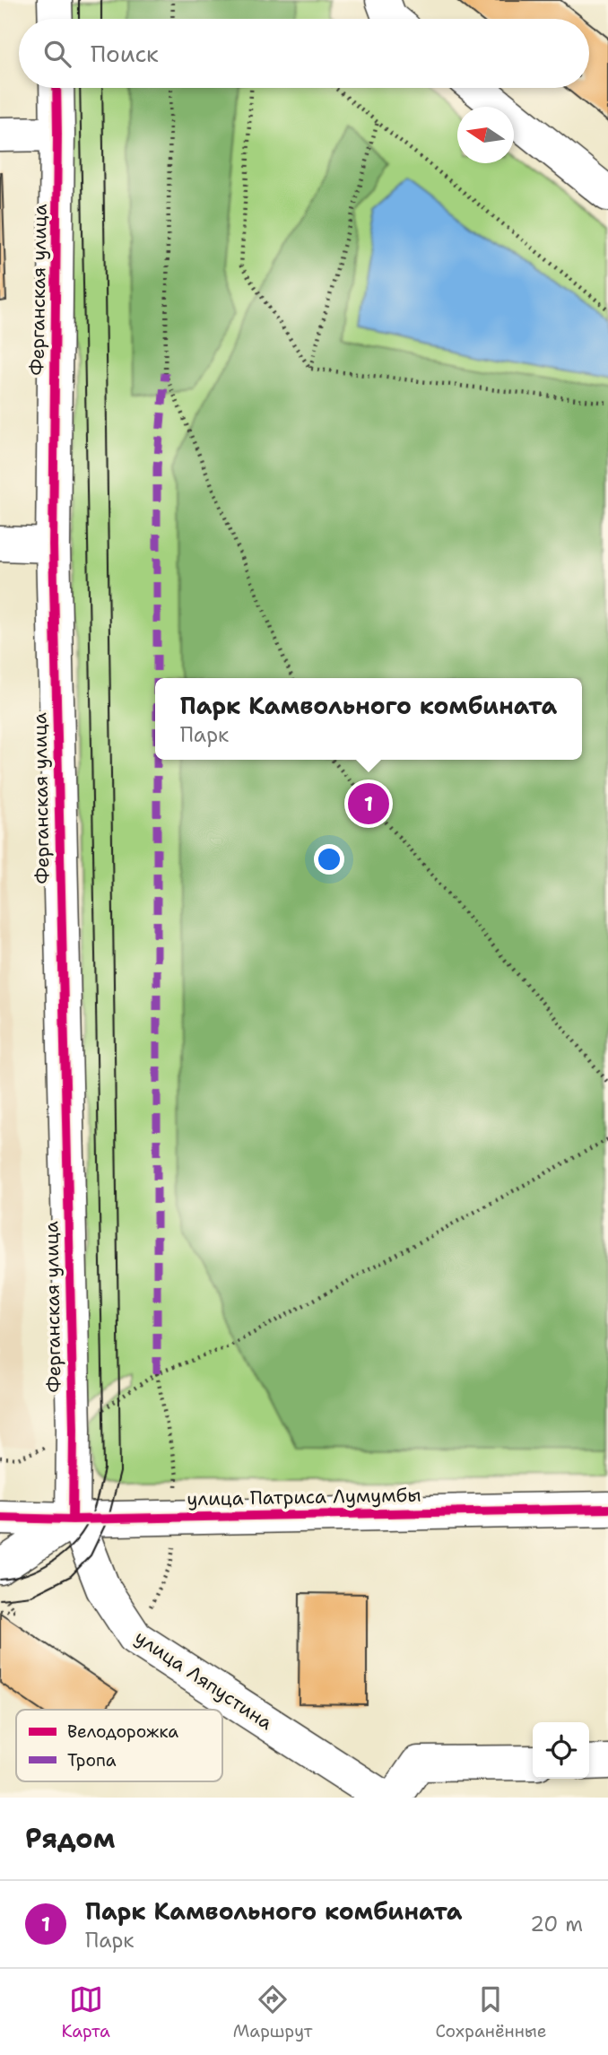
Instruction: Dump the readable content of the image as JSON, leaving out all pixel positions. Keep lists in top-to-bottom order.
{
  "streets": {
    "street": ["Ферганская улица", "улица Патриса Лумумбы", "улица Ляпустина"]
  },
  "crossings": [
    ["Ферганская улица", "улица Патриса Лумумбы"],
    ["Ферганская улица", "улица Ляпустина"],
    ["улица Патриса Лумумбы", "улица Ляпустина"]
  ],
  "legend": ["Велодорожка", "Тропа"],
  "north": "left",
  "page": {
    "search": "Поиск",
    "popup": ["Парк Камвольного комбината", "Парк"],
    "pins": "1",
    "heading": "Рядом",
    "list": [
      {
        "mark": "1",
        "name": "Парк Камвольного комбината",
        "note": "Парк",
        "value": "20 m"
      }
    ],
    "nav": ["Карта", "Маршрут", "Сохранённые"]
  }
}
